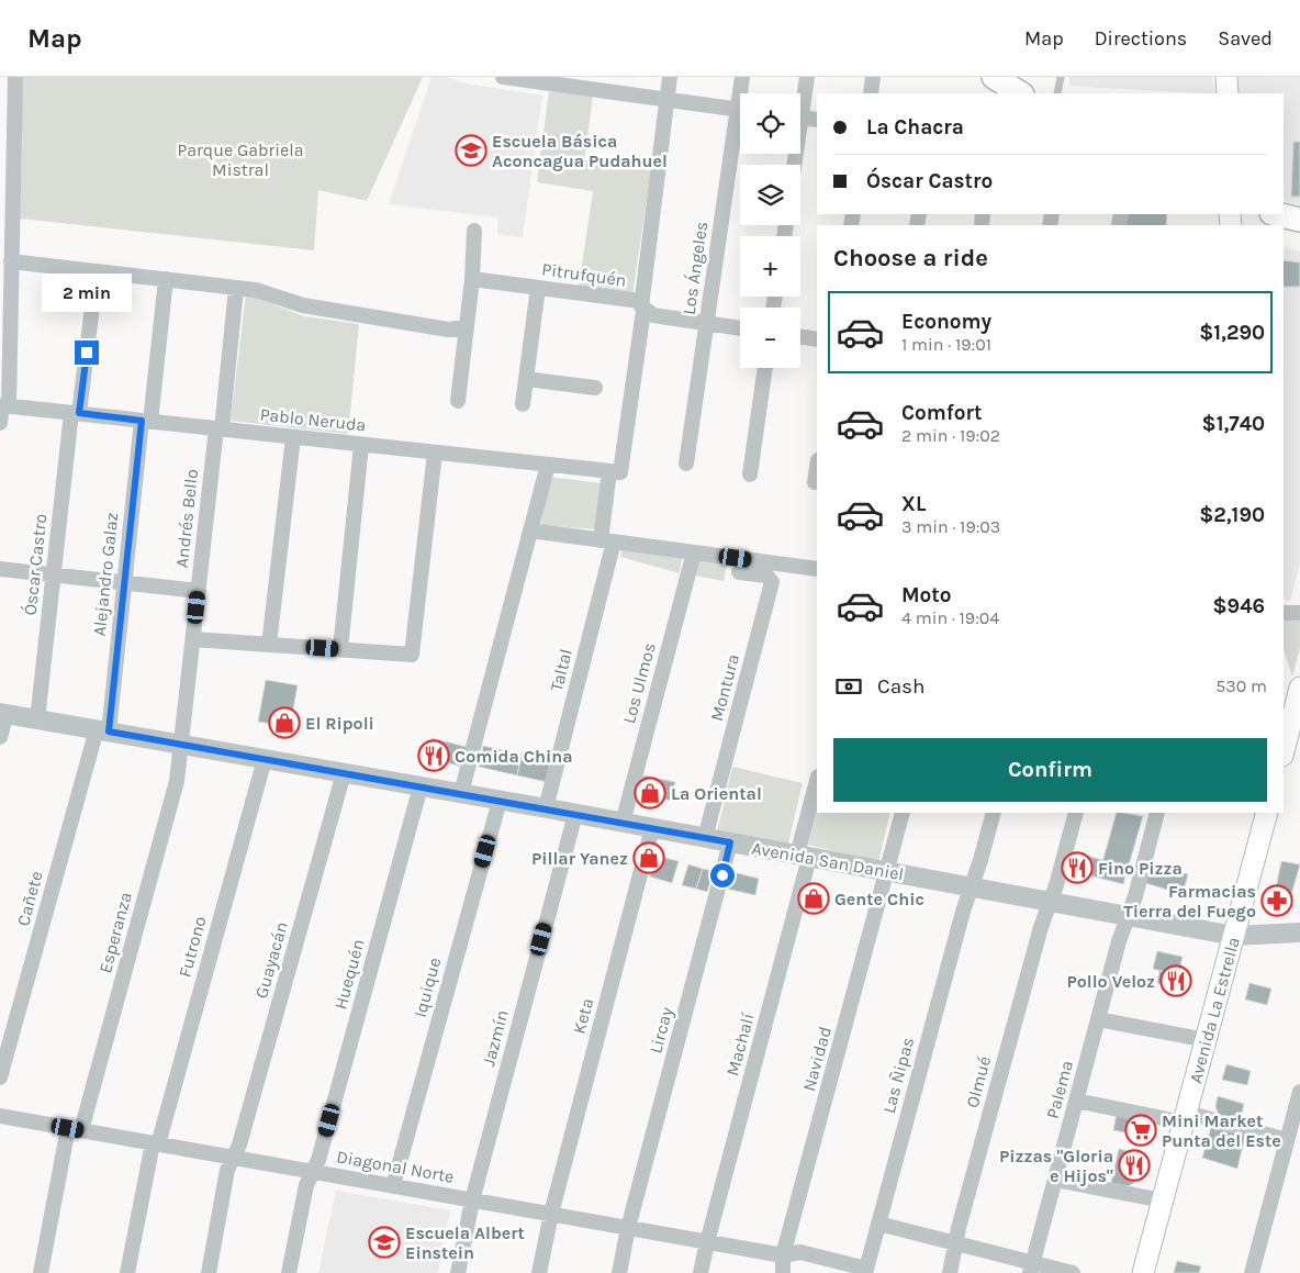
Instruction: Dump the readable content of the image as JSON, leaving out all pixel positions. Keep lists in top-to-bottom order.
{
  "streets": {
    "main road": ["Avenida La Estrella"],
    "street": [
      "Los Ángeles",
      "Pitrufquén",
      "Pablo Neruda",
      "Andrés Bello",
      "Óscar Castro",
      "Alejandro Galaz",
      "Taltal",
      "Los Ulmos",
      "Montura",
      "Avenida San Daniel",
      "Cañete",
      "Esperanza",
      "Futrono",
      "Guayacán",
      "Huequén",
      "Iquique",
      "Keta",
      "Lircay",
      "Jazmín",
      "Machalí",
      "Navidad",
      "Las Ñipas",
      "Olmué",
      "Palema",
      "Diagonal Norte"
    ]
  },
  "crossings": [
    ["Los Ángeles", "Pitrufquén"],
    ["Pitrufquén", "Taltal"],
    ["Pablo Neruda", "Andrés Bello"],
    ["Pablo Neruda", "Óscar Castro"],
    ["Pablo Neruda", "Alejandro Galaz"],
    ["Pablo Neruda", "Taltal"],
    ["Andrés Bello", "Avenida San Daniel"],
    ["Andrés Bello", "Esperanza"],
    ["Óscar Castro", "Avenida San Daniel"],
    ["Alejandro Galaz", "Avenida San Daniel"],
    ["Alejandro Galaz", "Cañete"],
    ["Taltal", "Avenida San Daniel"],
    ["Los Ulmos", "Avenida San Daniel"],
    ["Montura", "Avenida San Daniel"],
    ["Avenida San Daniel", "Cañete"],
    ["Avenida San Daniel", "Esperanza"],
    ["Avenida San Daniel", "Futrono"],
    ["Avenida San Daniel", "Guayacán"],
    ["Avenida San Daniel", "Huequén"],
    ["Avenida San Daniel", "Iquique"],
    ["Avenida San Daniel", "Avenida La Estrella"],
    ["Avenida San Daniel", "Keta"],
    ["Avenida San Daniel", "Lircay"],
    ["Avenida San Daniel", "Jazmín"],
    ["Avenida San Daniel", "Machalí"],
    ["Avenida San Daniel", "Navidad"],
    ["Avenida San Daniel", "Las Ñipas"],
    ["Avenida San Daniel", "Olmué"],
    ["Avenida San Daniel", "Palema"],
    ["Esperanza", "Diagonal Norte"],
    ["Futrono", "Diagonal Norte"],
    ["Guayacán", "Diagonal Norte"],
    ["Huequén", "Diagonal Norte"],
    ["Iquique", "Diagonal Norte"],
    ["Keta", "Diagonal Norte"],
    ["Lircay", "Diagonal Norte"],
    ["Jazmín", "Diagonal Norte"],
    ["Machalí", "Diagonal Norte"],
    ["Navidad", "Diagonal Norte"],
    ["Las Ñipas", "Diagonal Norte"]
  ],
  "parks": ["Parque Gabriela Mistral"],
  "places": {
    "school or university": ["Escuela Básica Aconcagua Pudahuel", "Escuela Albert Einstein"],
    "shop": [
      "El Ripoli",
      "La Oriental",
      "Pillar Yanez",
      "Gente Chic"
    ],
    "restaurant": [
      "Comida China",
      "Fino Pizza",
      "Pollo Veloz",
      "Pizzas \"Gloria e Hijos\""
    ],
    "pharmacy": ["Farmacias Tierra del Fuego"],
    "supermarket": ["Mini Market Punta del Este"]
  },
  "page": {
    "header": "Map",
    "nav": ["Map", "Directions", "Saved"],
    "map_buttons": ["+", "−"],
    "banner": ["La Chacra", "Óscar Castro"],
    "heading": "Choose a ride",
    "bubble": "2 min",
    "list": [
      {
        "name": "Economy",
        "note": "1 min · 19:01",
        "value": "$1,290"
      },
      {
        "name": "Comfort",
        "note": "2 min · 19:02",
        "value": "$1,740"
      },
      {
        "name": "XL",
        "note": "3 min · 19:03",
        "value": "$2,190"
      },
      {
        "name": "Moto",
        "note": "4 min · 19:04",
        "value": "$946"
      }
    ],
    "pay": ["Cash", "530 m"],
    "buttons": "Confirm"
  }
}
